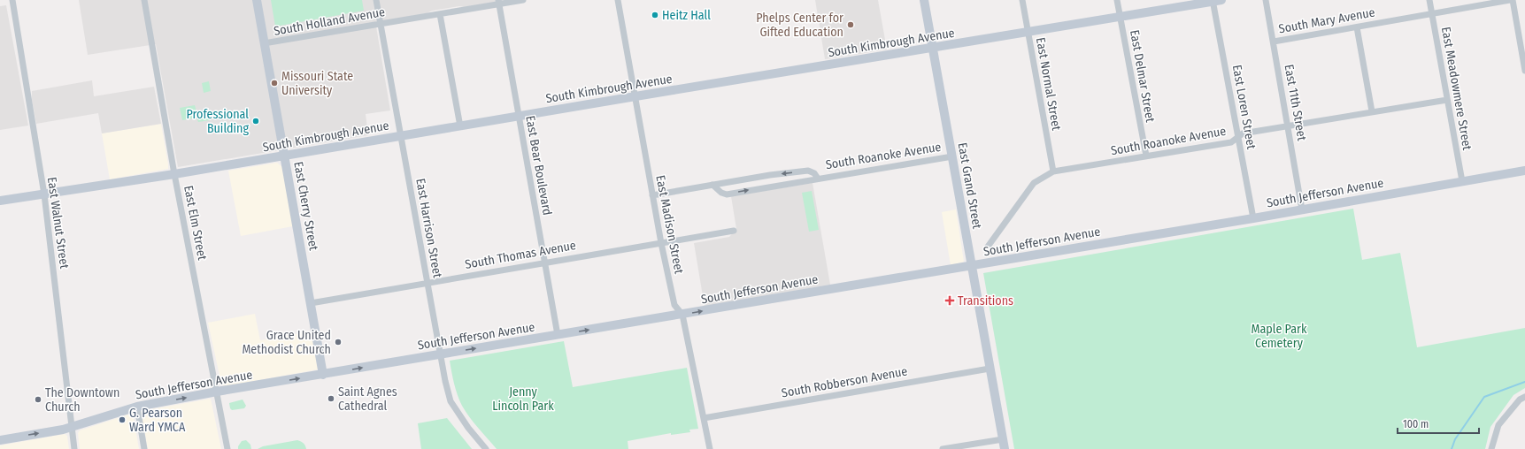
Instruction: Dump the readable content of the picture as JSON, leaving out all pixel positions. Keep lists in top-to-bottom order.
{
  "streets": {
    "main road": [
      "South Kimbrough Avenue",
      "East Grand Street",
      "South Jefferson Avenue",
      "East Cherry Street"
    ],
    "street": [
      "South Mary Avenue",
      "South Holland Avenue",
      "East Delmar Street",
      "East Normal Street",
      "East Meadowmere Street",
      "East 11th Street",
      "East Loren Street",
      "South Roanoke Avenue",
      "East Bear Boulevard",
      "East Walnut Street",
      "East Elm Street",
      "East Madison Street",
      "East Harrison Street",
      "South Thomas Avenue",
      "South Robberson Avenue"
    ]
  },
  "crossings": [
    ["South Mary Avenue", "East Meadowmere Street"],
    ["South Mary Avenue", "East 11th Street"],
    ["South Holland Avenue", "East Bear Boulevard"],
    ["South Holland Avenue", "East Cherry Street"],
    ["South Holland Avenue", "East Harrison Street"],
    ["South Kimbrough Avenue", "East Delmar Street"],
    ["South Kimbrough Avenue", "East Normal Street"],
    ["South Kimbrough Avenue", "East Loren Street"],
    ["South Kimbrough Avenue", "East Bear Boulevard"],
    ["South Kimbrough Avenue", "East Grand Street"],
    ["South Kimbrough Avenue", "East Cherry Street"],
    ["South Kimbrough Avenue", "East Walnut Street"],
    ["South Kimbrough Avenue", "East Elm Street"],
    ["South Kimbrough Avenue", "East Madison Street"],
    ["South Kimbrough Avenue", "East Harrison Street"],
    ["East Delmar Street", "South Roanoke Avenue"],
    ["East Normal Street", "South Roanoke Avenue"],
    ["East Meadowmere Street", "South Roanoke Avenue"],
    ["East Meadowmere Street", "South Jefferson Avenue"],
    ["East 11th Street", "South Roanoke Avenue"],
    ["East 11th Street", "South Jefferson Avenue"],
    ["East Loren Street", "South Roanoke Avenue"],
    ["East Loren Street", "South Jefferson Avenue"],
    ["South Roanoke Avenue", "East Grand Street"],
    ["South Roanoke Avenue", "East Madison Street"],
    ["East Bear Boulevard", "South Jefferson Avenue"],
    ["East Bear Boulevard", "South Thomas Avenue"],
    ["East Grand Street", "South Jefferson Avenue"],
    ["East Grand Street", "South Robberson Avenue"],
    ["South Jefferson Avenue", "East Cherry Street"],
    ["South Jefferson Avenue", "East Walnut Street"],
    ["South Jefferson Avenue", "East Elm Street"],
    ["South Jefferson Avenue", "East Madison Street"],
    ["South Jefferson Avenue", "East Harrison Street"],
    ["East Cherry Street", "South Thomas Avenue"],
    ["East Madison Street", "South Thomas Avenue"],
    ["East Madison Street", "South Robberson Avenue"],
    ["East Harrison Street", "South Thomas Avenue"]
  ],
  "one_way": ["South Jefferson Avenue"],
  "parks": ["Maple Park Cemetery", "Jenny Lincoln Park"],
  "places": {
    "other": [
      "Heitz Hall",
      "Phelps Center for Gifted Education",
      "Missouri State University",
      "Professional Building",
      "Grace United Methodist Church",
      "Saint Agnes Cathedral",
      "The Downtown Church",
      "G. Pearson Ward YMCA"
    ],
    "health": ["Transitions"]
  },
  "scale_bar": "100 m"
}
